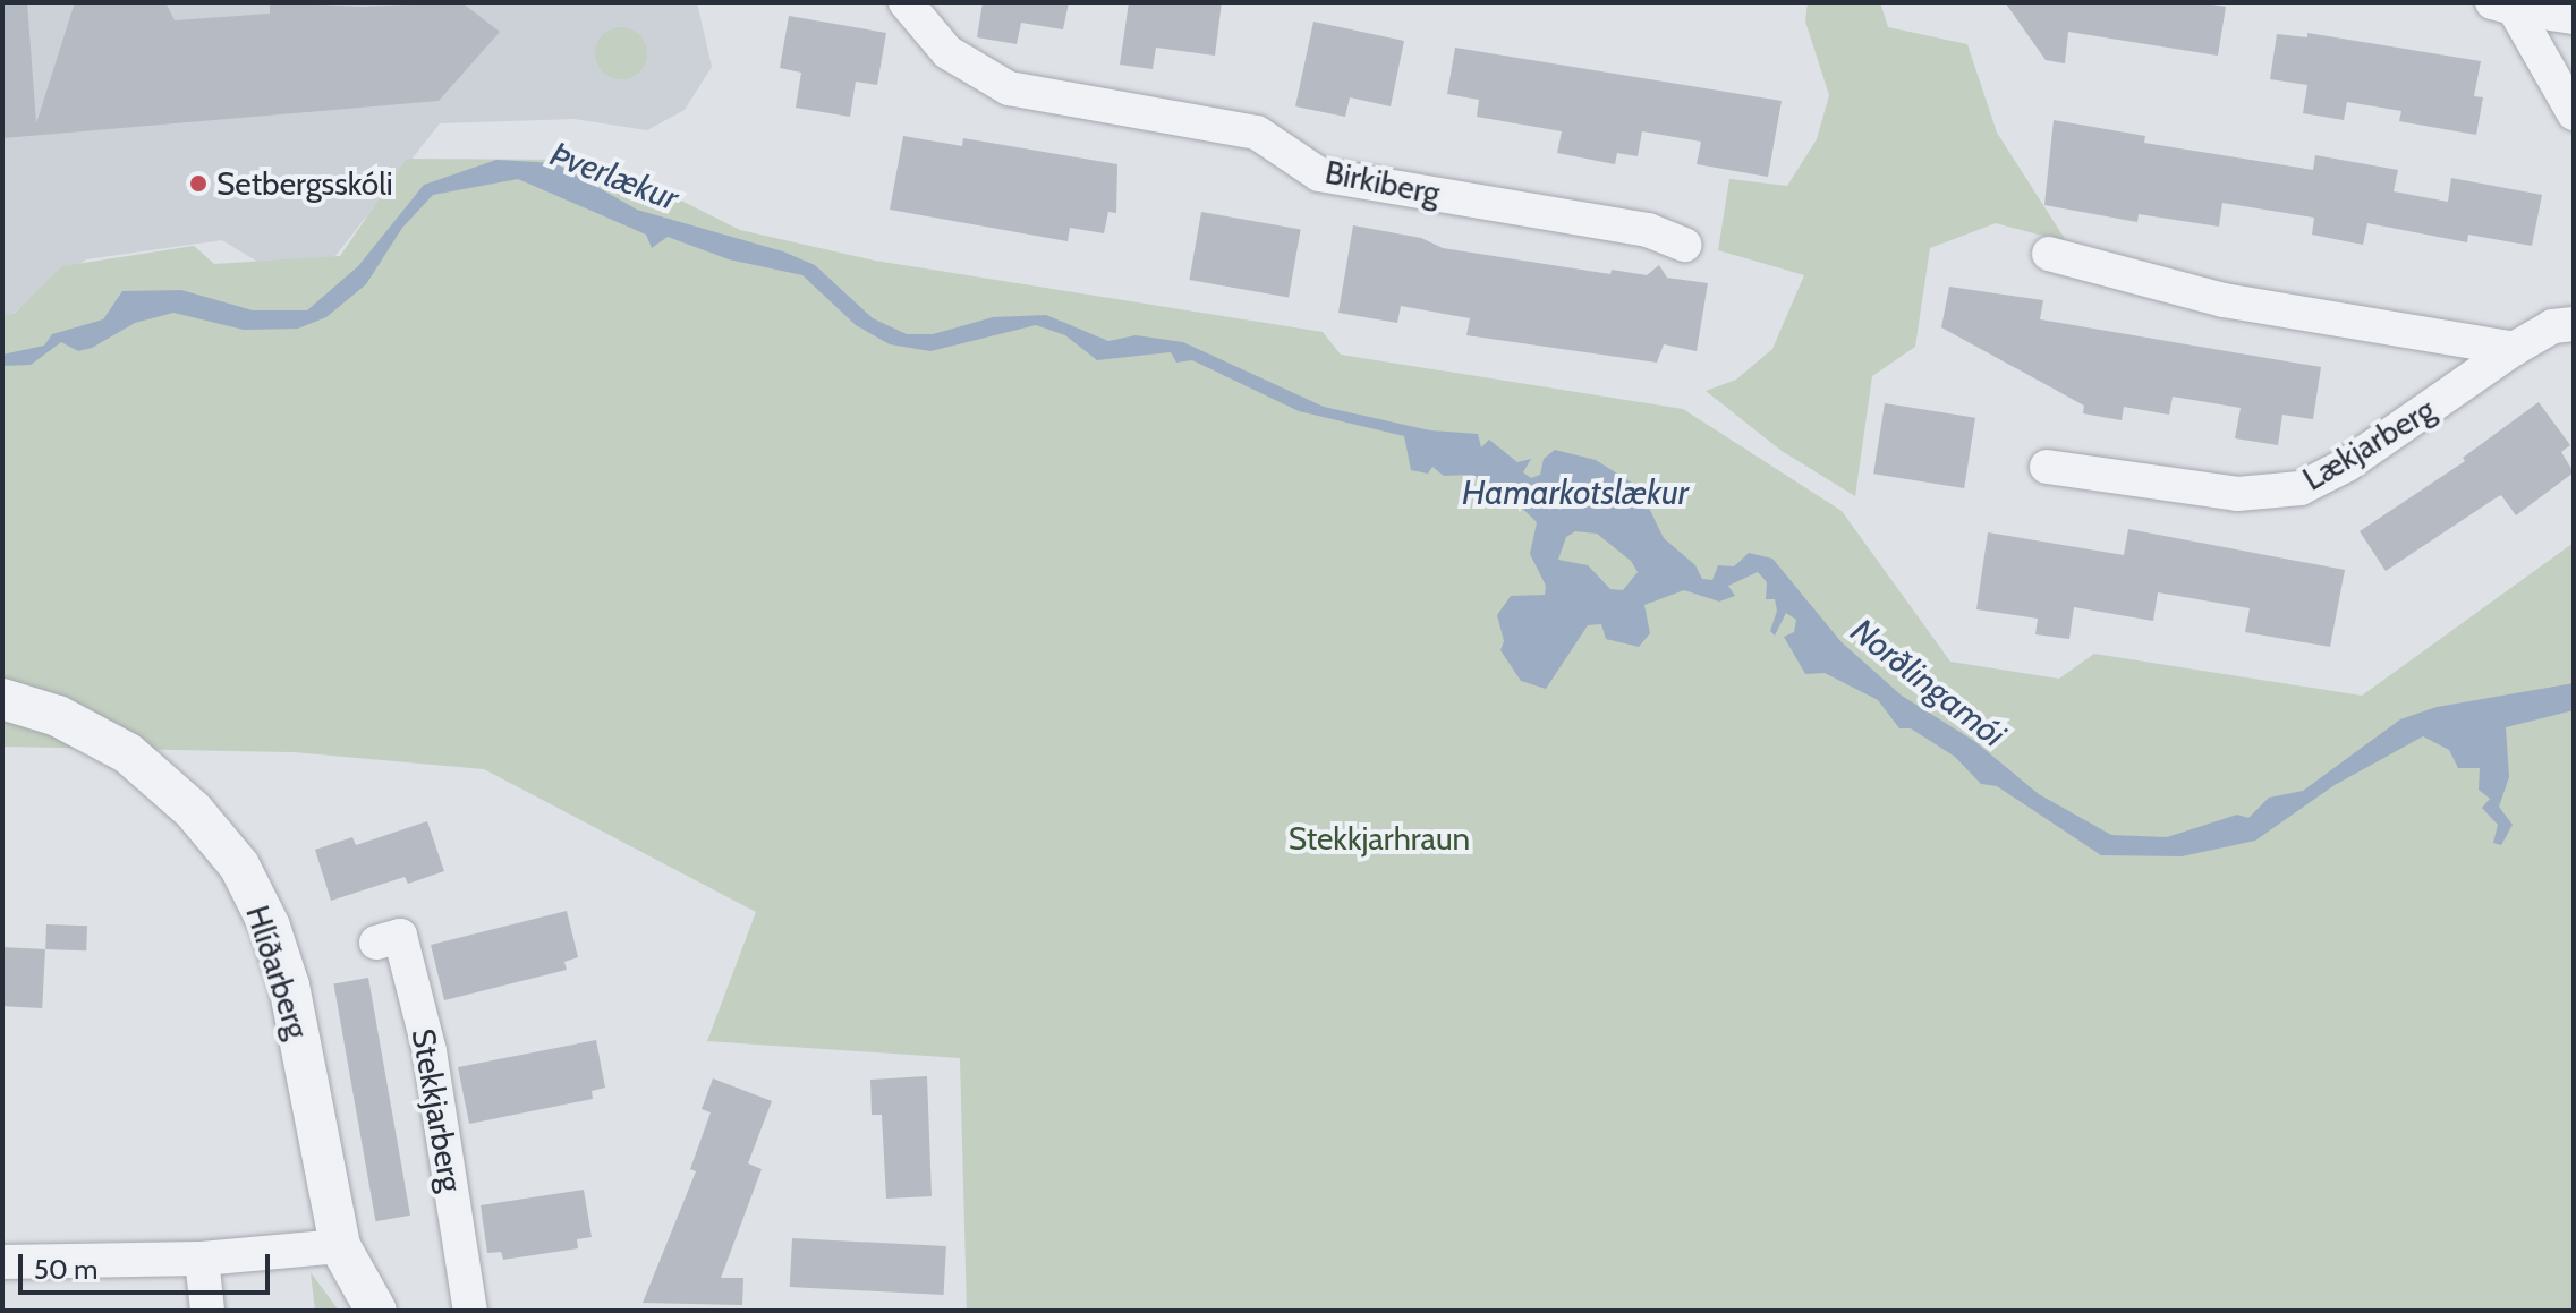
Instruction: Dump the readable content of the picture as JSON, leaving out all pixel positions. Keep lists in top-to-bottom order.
{
  "streets": {
    "street": [
      "Birkiberg",
      "Lækjarberg",
      "Hlíðarberg",
      "Stekkjarberg"
    ]
  },
  "water": ["Þverlækur", "Hamarkotslækur", "Norðlingamói"],
  "parks": ["Stekkjarhraun"],
  "places": ["Setbergsskóli"],
  "scale_bar": "50 m"
}
